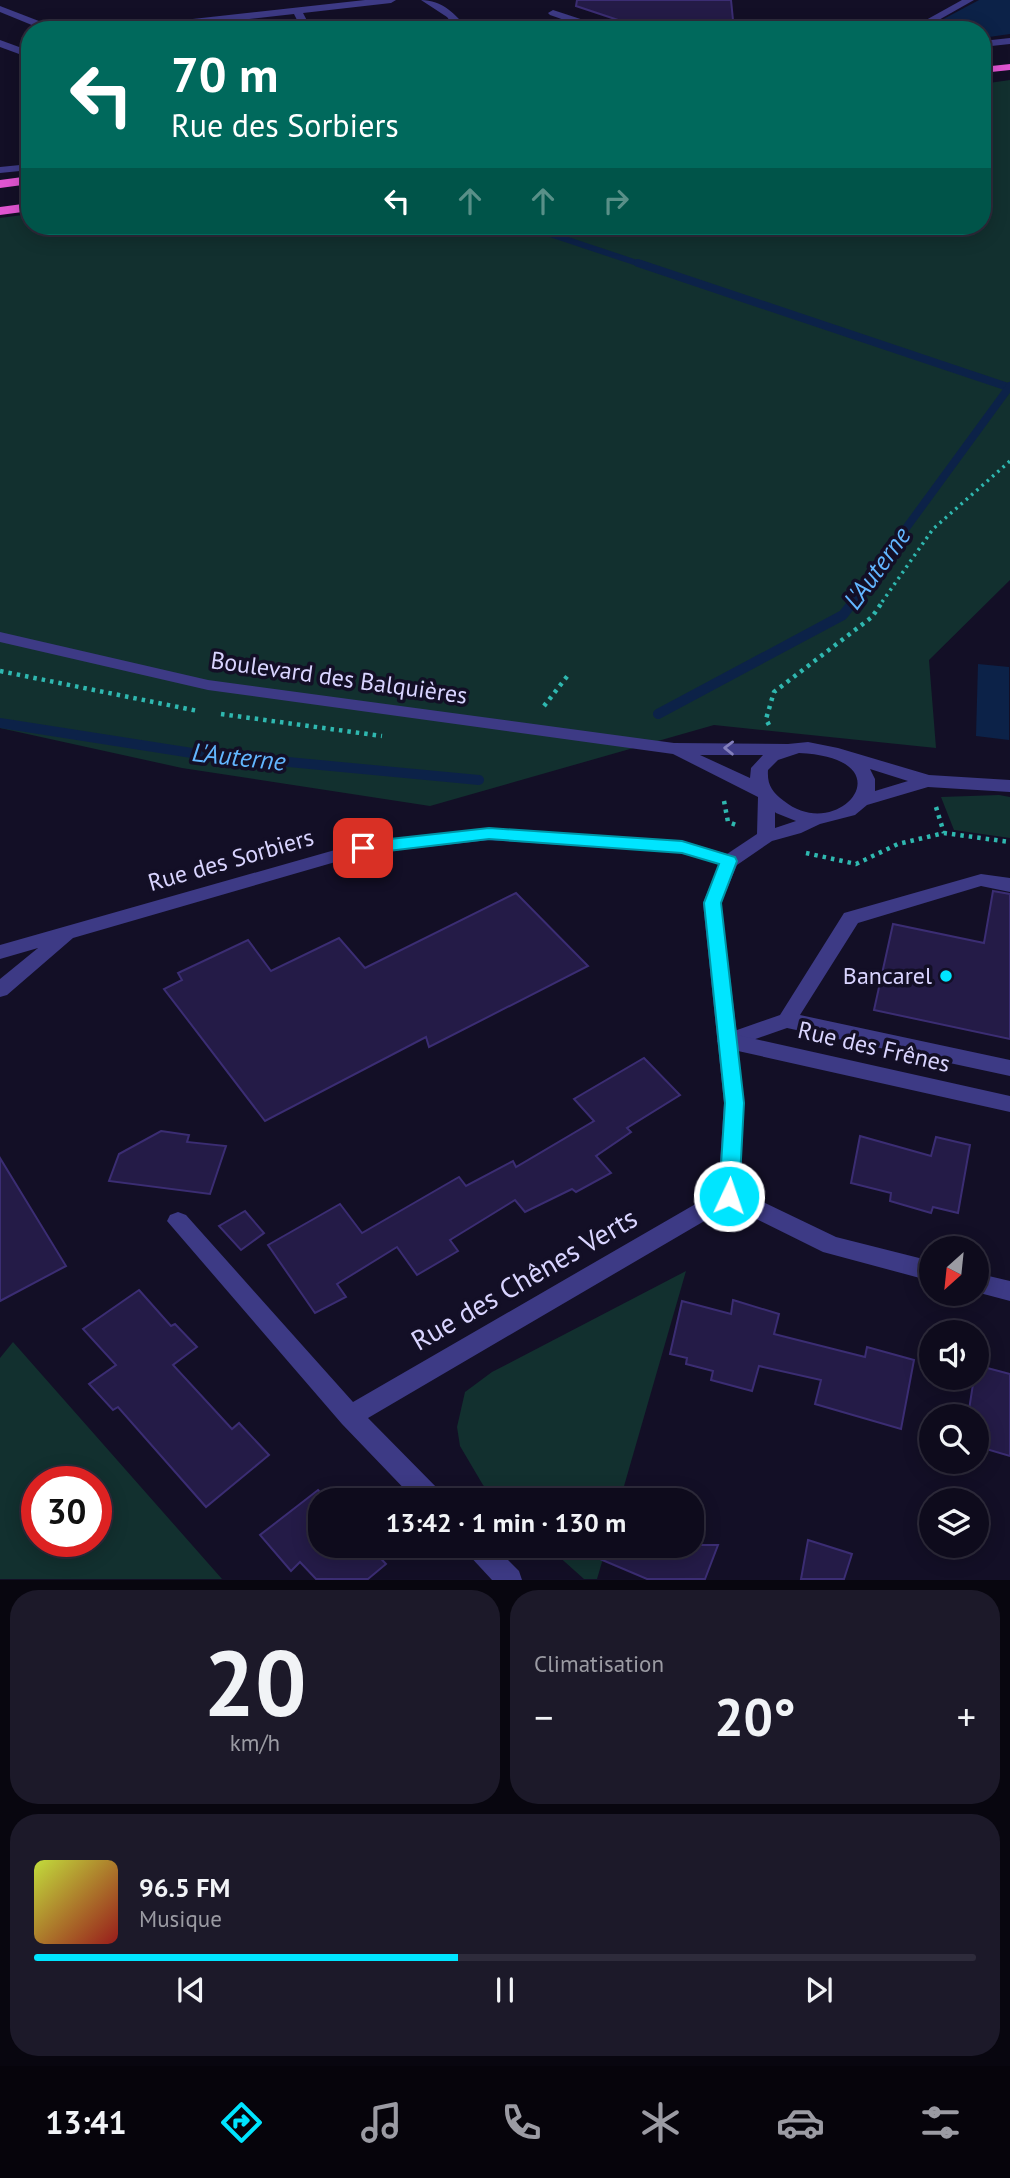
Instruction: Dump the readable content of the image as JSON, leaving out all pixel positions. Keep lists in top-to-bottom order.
{
  "streets": {
    "street": [
      "Boulevard des Balquières",
      "Rue des Sorbiers",
      "Rue des Frênes",
      "Rue des Chênes Verts"
    ]
  },
  "water": ["L'Auterne"],
  "places": ["Bancarel"],
  "north": "bottom left",
  "page": {
    "turn": ["70 m", "Rue des Sorbiers"],
    "limit": "30",
    "trip": "13:42 · 1 min · 130 m",
    "tile": [
      ["20", "km/h"],
      "Climatisation"
    ],
    "heat": ["−", "20°", "+"],
    "song": ["96.5 FM", "Musique"],
    "tabs": "13:41"
  }
}
